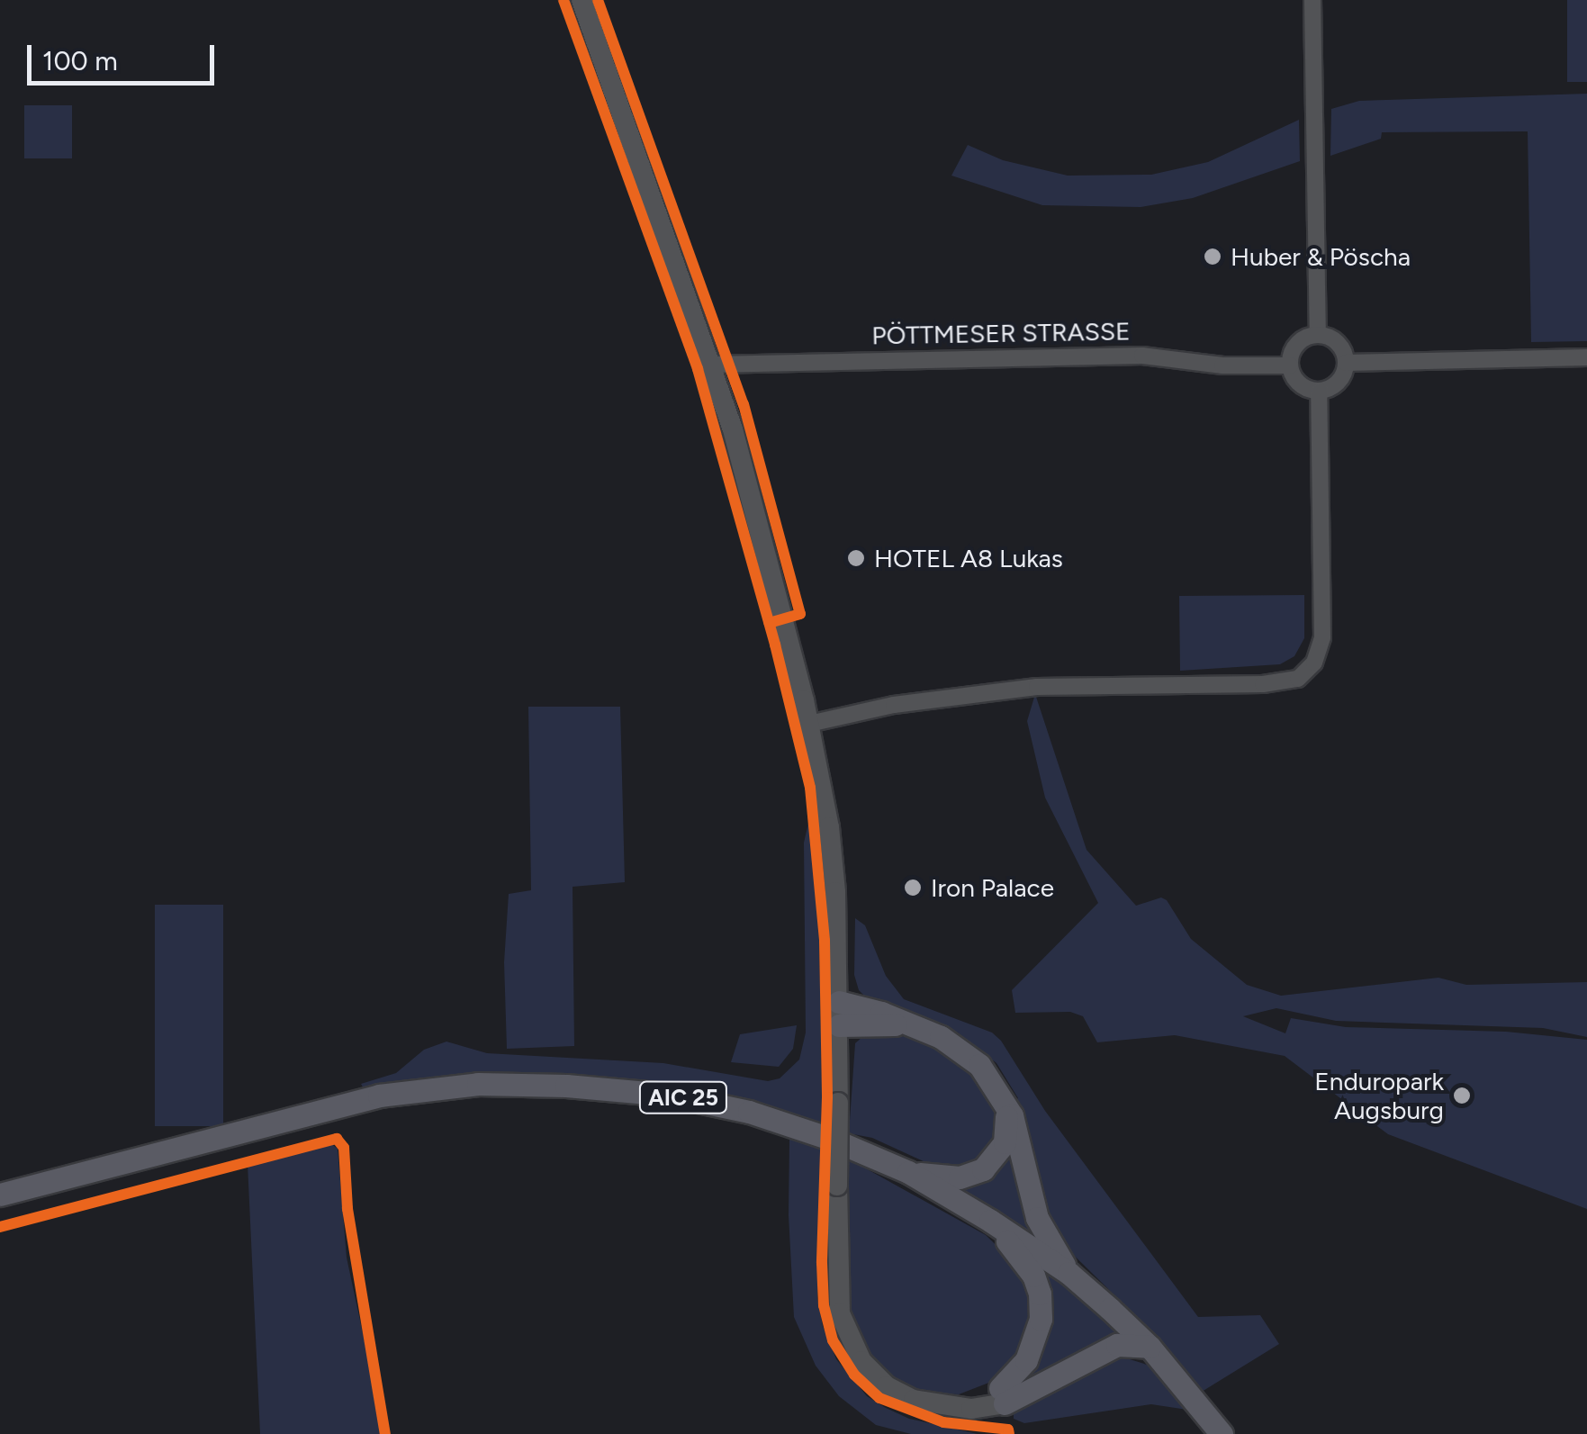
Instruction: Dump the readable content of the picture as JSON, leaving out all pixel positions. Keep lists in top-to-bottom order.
{
  "streets": {
    "main road": ["AIC 25"],
    "street": ["PÖTTMESER STRASSE"]
  },
  "places": [
    "Huber & Pöscha",
    "HOTEL A8 Lukas",
    "Iron Palace",
    "Enduropark Augsburg"
  ],
  "scale_bar": "100 m"
}
